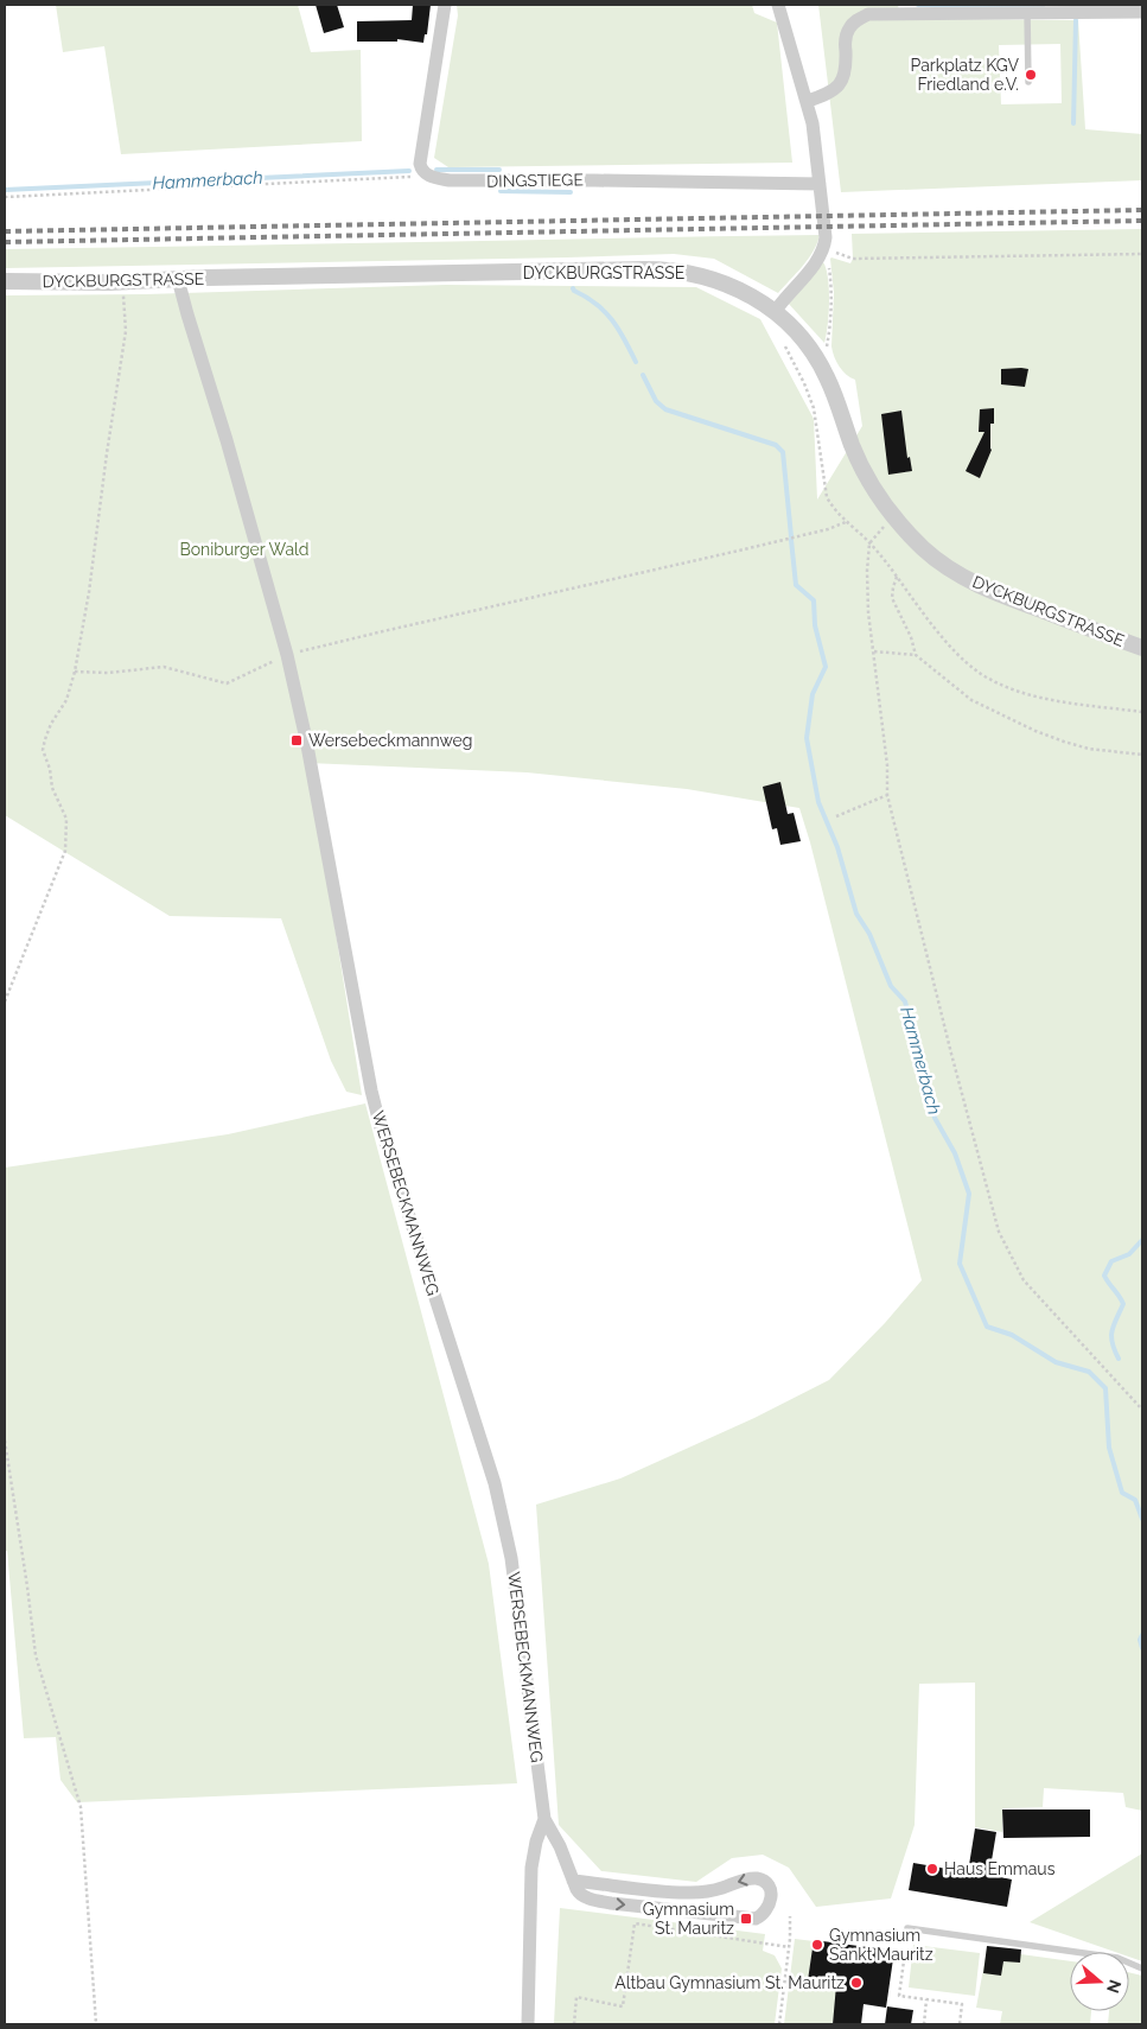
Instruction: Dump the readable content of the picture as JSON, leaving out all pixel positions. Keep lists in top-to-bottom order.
{
  "streets": {
    "street": ["DINGSTIEGE", "DYCKBURGSTRASSE", "WERSEBECKMANNWEG"]
  },
  "crossings": [
    ["DYCKBURGSTRASSE", "WERSEBECKMANNWEG"]
  ],
  "water": ["Hammerbach"],
  "parks": ["Boniburger Wald"],
  "places": {
    "other": [
      "Parkplatz KGV Friedland e.V.",
      "Haus Emmaus",
      "Gymnasium Sankt Mauritz",
      "Altbau Gymnasium St. Mauritz"
    ],
    "transit": ["Wersebeckmannweg", "Gymnasium St. Mauritz"]
  },
  "north": "right"
}
